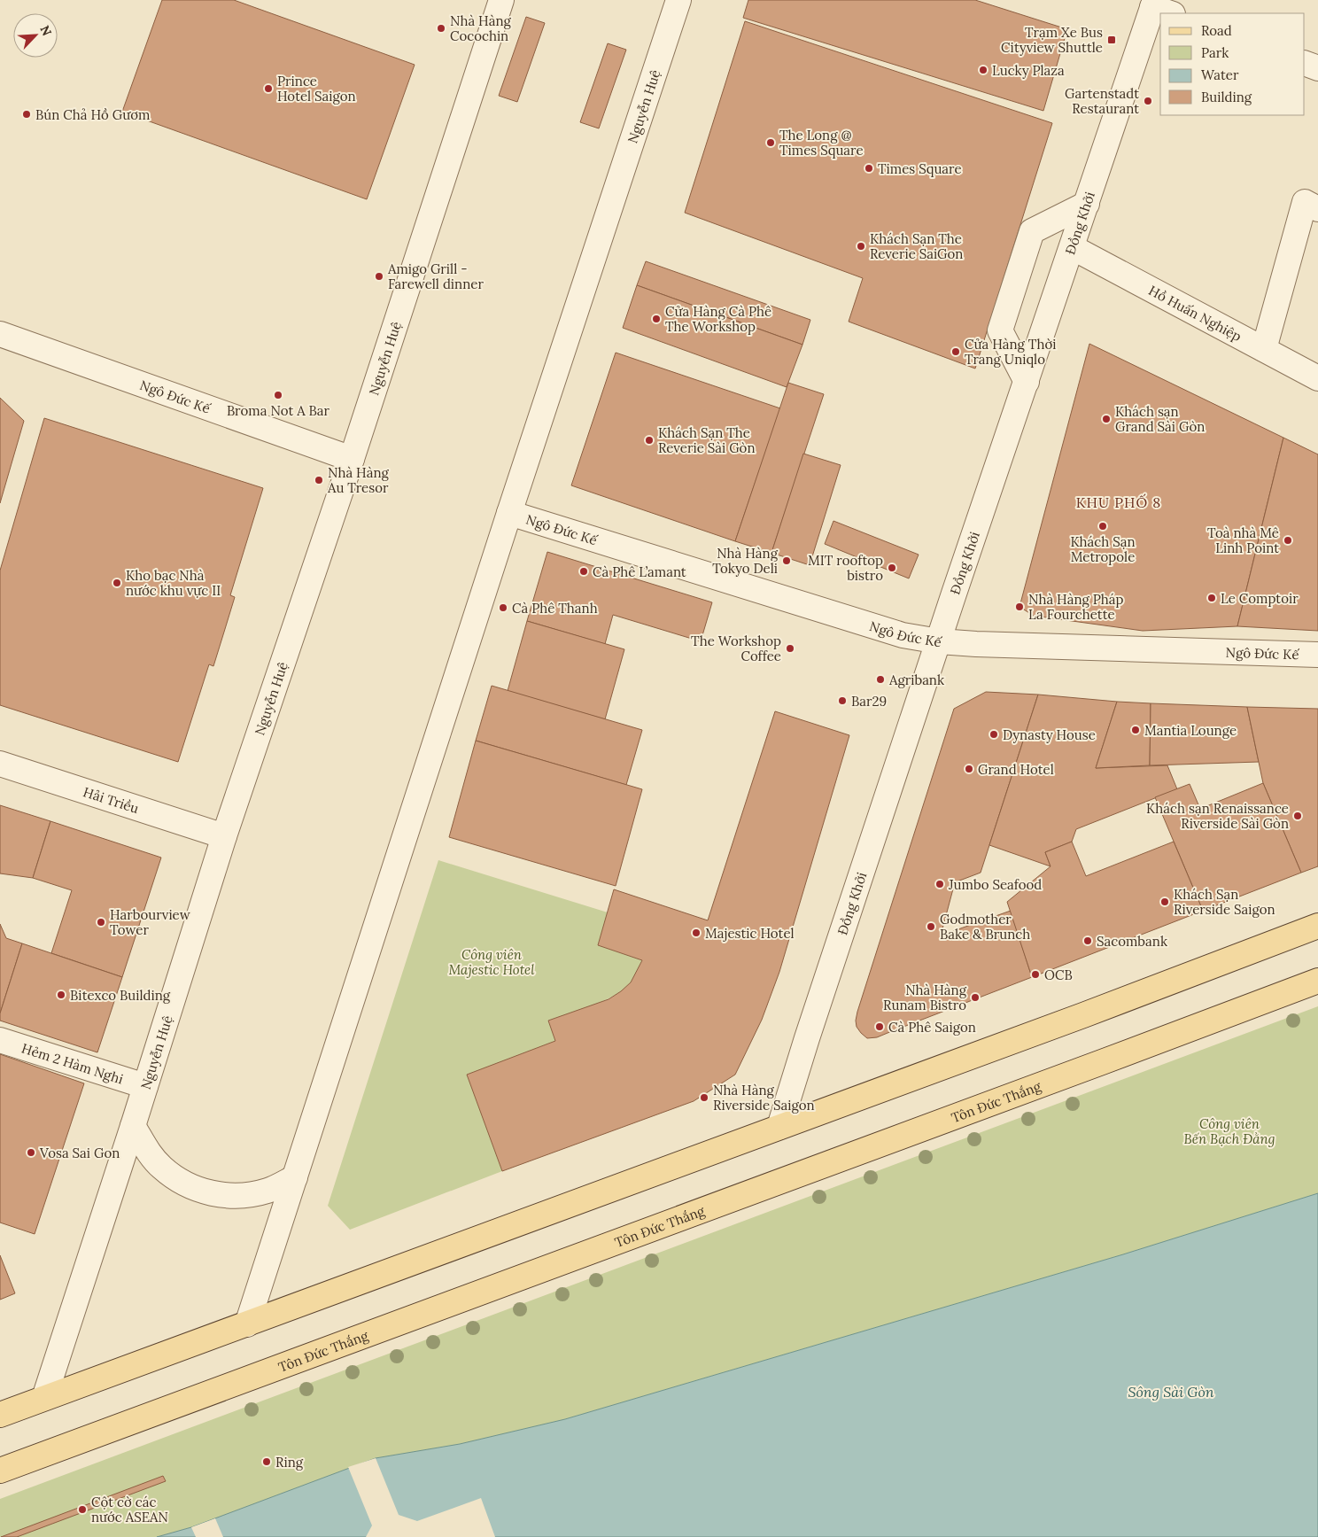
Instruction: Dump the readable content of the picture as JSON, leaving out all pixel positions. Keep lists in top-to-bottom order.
{
  "streets": {
    "main road": ["Tôn Ðức Thắng"],
    "street": [
      "Nguyễn Huệ",
      "Ðồng Khởi",
      "Hồ Huấn Nghiệp",
      "Ngô Ðức Kế",
      "Hải Triều",
      "Hẻm 2 Hàm Nghi"
    ]
  },
  "crossings": [
    ["Nguyễn Huệ", "Ngô Ðức Kế"],
    ["Nguyễn Huệ", "Hải Triều"],
    ["Nguyễn Huệ", "Hẻm 2 Hàm Nghi"],
    ["Ðồng Khởi", "Hồ Huấn Nghiệp"],
    ["Ðồng Khởi", "Ngô Ðức Kế"]
  ],
  "districts": ["KHU PHỐ 8"],
  "water": ["Sông Sài Gòn"],
  "parks": ["Công viên Majestic Hotel", "Công viên Bến Bạch Đằng"],
  "places": {
    "other": [
      "Nhà Hàng Cocochin",
      "Lucky Plaza",
      "Prince Hotel Saigon",
      "Gartenstadt Restaurant",
      "Bún Chả Hồ Gươm",
      "The Long @ Times Square",
      "Times Square",
      "Khách Sạn The Reverie SaiGon",
      "Amigo Grill - Farewell dinner",
      "Cửa Hàng Cà Phê The Workshop",
      "Cửa Hàng Thời Trang Uniqlo",
      "Broma Not A Bar",
      "Khách sạn Grand Sài Gòn",
      "Khách Sạn The Reverie Sài Gòn",
      "Nhà Hàng Au Tresor",
      "Khách Sạn Metropole",
      "Toà nhà Mê Linh Point",
      "Nhà Hàng Tokyo Deli",
      "MIT rooftop bistro",
      "Cà Phê L’amant",
      "Kho bạc Nhà nước khu vực II",
      "Le Comptoir",
      "Nhà Hàng Pháp La Fourchette",
      "Cà Phê Thanh",
      "The Workshop Coffee",
      "Agribank",
      "Bar29",
      "Mantia Lounge",
      "Dynasty House",
      "Grand Hotel",
      "Khách sạn Renaissance Riverside Sài Gòn",
      "Jumbo Seafood",
      "Khách Sạn Riverside Saigon",
      "Harbourview Tower",
      "Godmother Bake & Brunch",
      "Majestic Hotel",
      "Sacombank",
      "OCB",
      "Bitexco Building",
      "Nhà Hàng Runam Bistro",
      "Cà Phê Saigon",
      "Nhà Hàng Riverside Saigon",
      "Vosa Sai Gon",
      "Ring",
      "Cột cờ các nước ASEAN"
    ],
    "transit": ["Trạm Xe Bus Cityview Shuttle"]
  },
  "legend": [
    "Road",
    "Park",
    "Water",
    "Building"
  ],
  "north": "top right"
}
